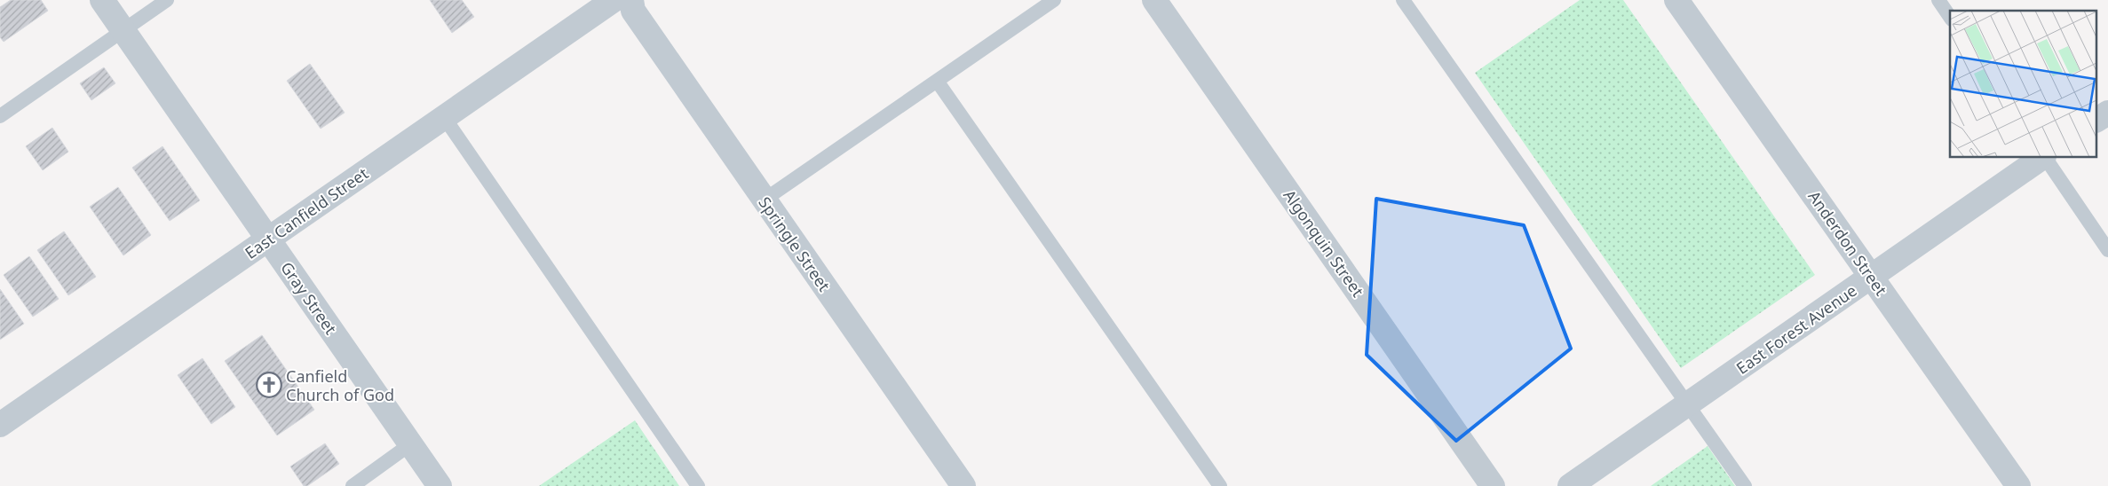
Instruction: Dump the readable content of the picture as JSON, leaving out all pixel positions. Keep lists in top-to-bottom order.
{
  "streets": {
    "street": [
      "East Canfield Street",
      "Algonquin Street",
      "Anderdon Street",
      "Springle Street",
      "Gray Street",
      "East Forest Avenue"
    ]
  },
  "crossings": [
    ["East Canfield Street", "Gray Street"],
    ["Anderdon Street", "East Forest Avenue"]
  ],
  "places": {
    "church": ["Canfield Church of God"]
  }
}
